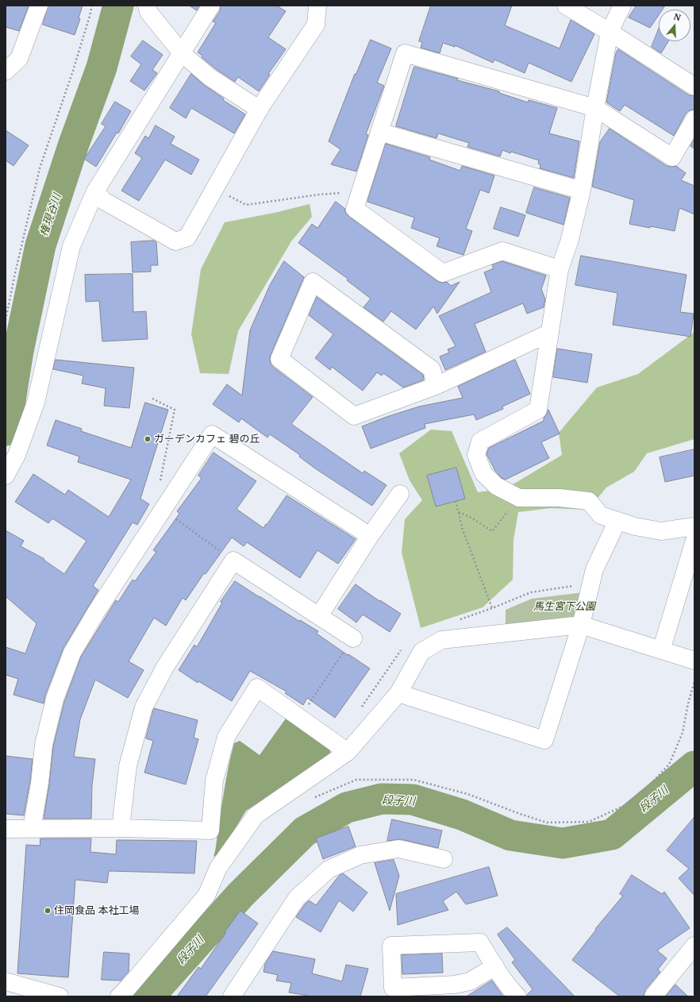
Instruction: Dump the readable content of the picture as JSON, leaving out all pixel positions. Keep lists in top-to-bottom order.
{
  "water": ["権現谷川", "段子川"],
  "parks": ["馬生宮下公園"],
  "places": ["ガーデンカフェ 碧の丘", "住岡食品 本社工場"],
  "north": "top"
}
